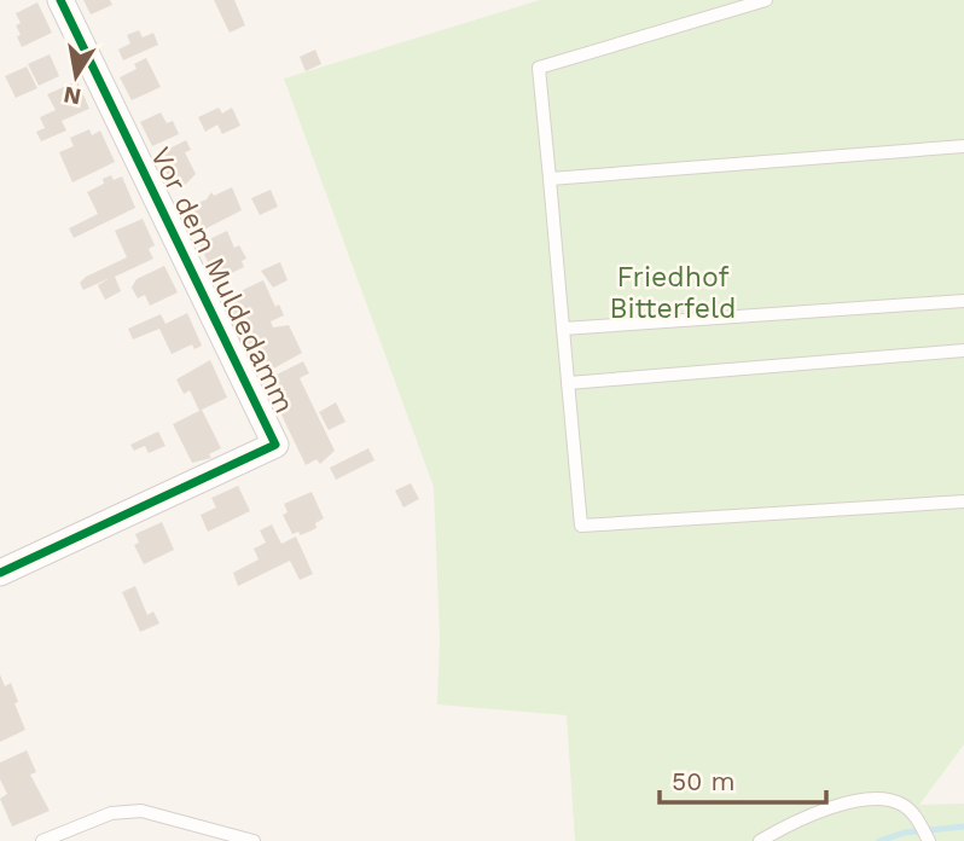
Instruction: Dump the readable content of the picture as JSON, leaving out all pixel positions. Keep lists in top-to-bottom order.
{
  "streets": {
    "street": ["Vor dem Muldedamm"]
  },
  "parks": ["Friedhof Bitterfeld"],
  "scale_bar": "50 m",
  "north": "bottom"
}
